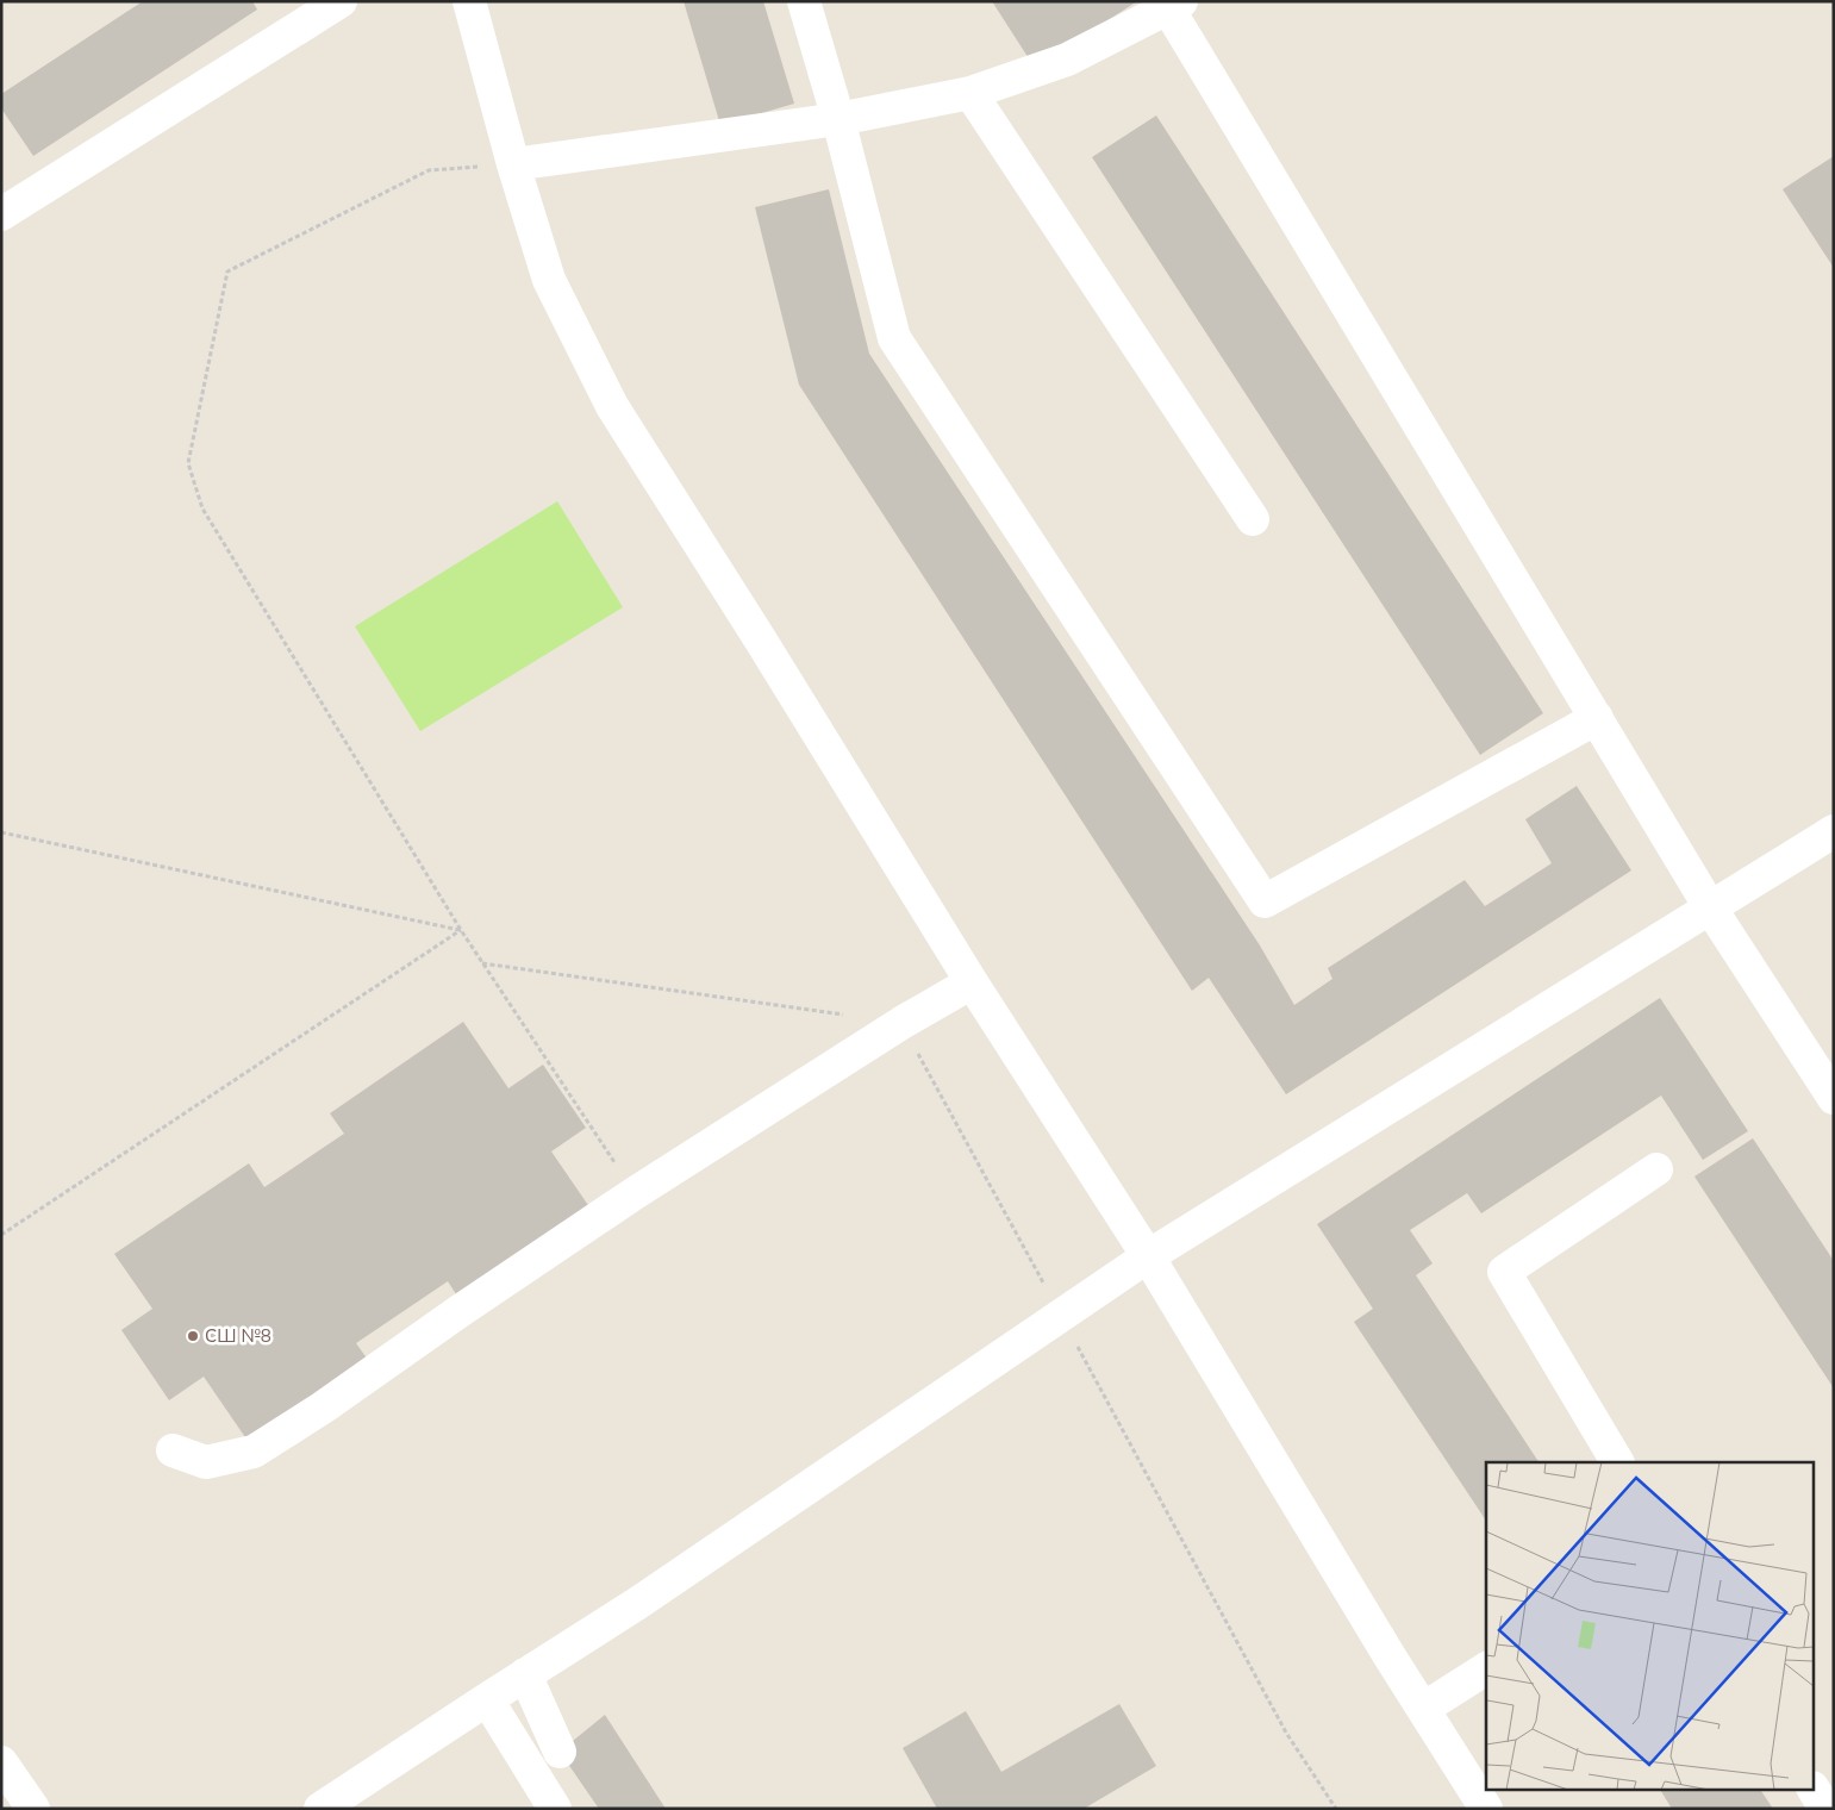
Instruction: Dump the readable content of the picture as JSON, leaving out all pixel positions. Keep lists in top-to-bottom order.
{
  "places": ["СШ №8"]
}
